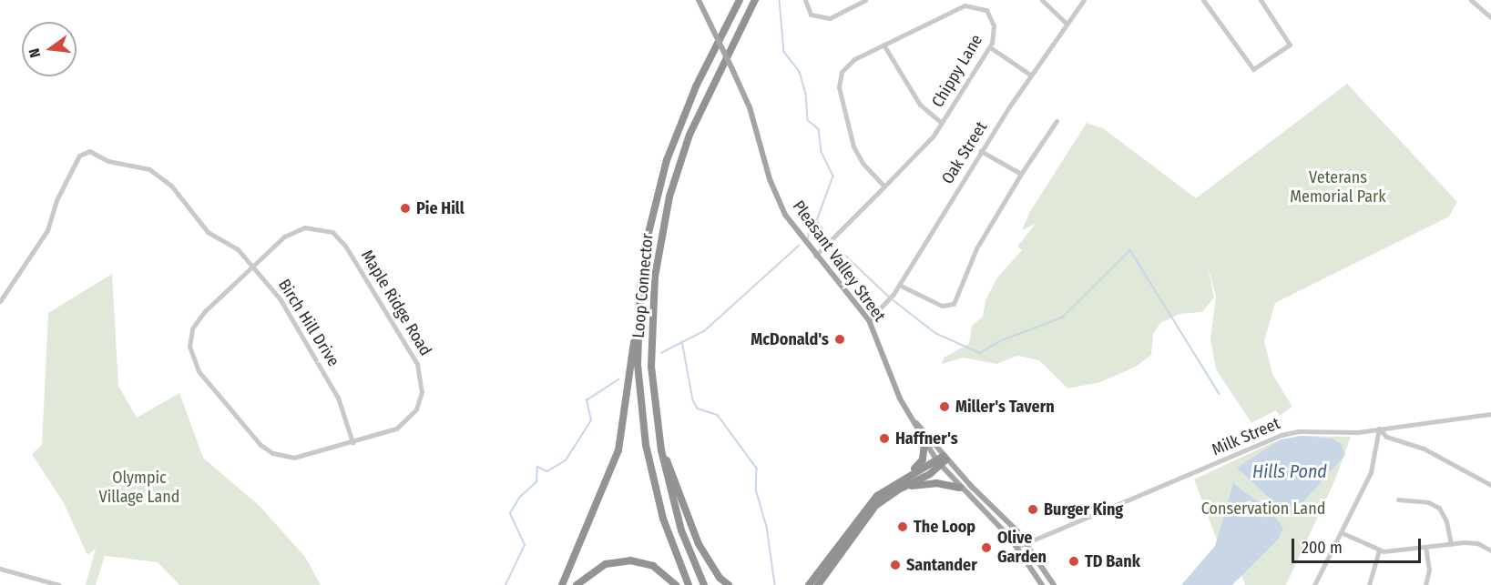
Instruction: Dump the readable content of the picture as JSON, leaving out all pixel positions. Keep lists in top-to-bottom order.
{
  "streets": {
    "highway": ["Loop Connector"],
    "main road": ["Pleasant Valley Street"],
    "street": [
      "Chippy Lane",
      "Oak Street",
      "Maple Ridge Road",
      "Birch Hill Drive",
      "Milk Street"
    ]
  },
  "crossings": [
    ["Chippy Lane", "Pleasant Valley Street"],
    ["Oak Street", "Pleasant Valley Street"],
    ["Pleasant Valley Street", "Milk Street"],
    ["Maple Ridge Road", "Birch Hill Drive"]
  ],
  "water": ["Hills Pond"],
  "parks": ["Veterans Memorial Park", "Olympic Village Land", "Conservation Land"],
  "places": [
    "Pie Hill",
    "McDonald's",
    "Miller's Tavern",
    "Haffner's",
    "Burger King",
    "The Loop",
    "Olive Garden",
    "TD Bank",
    "Santander"
  ],
  "scale_bar": "200 m",
  "north": "left"
}
